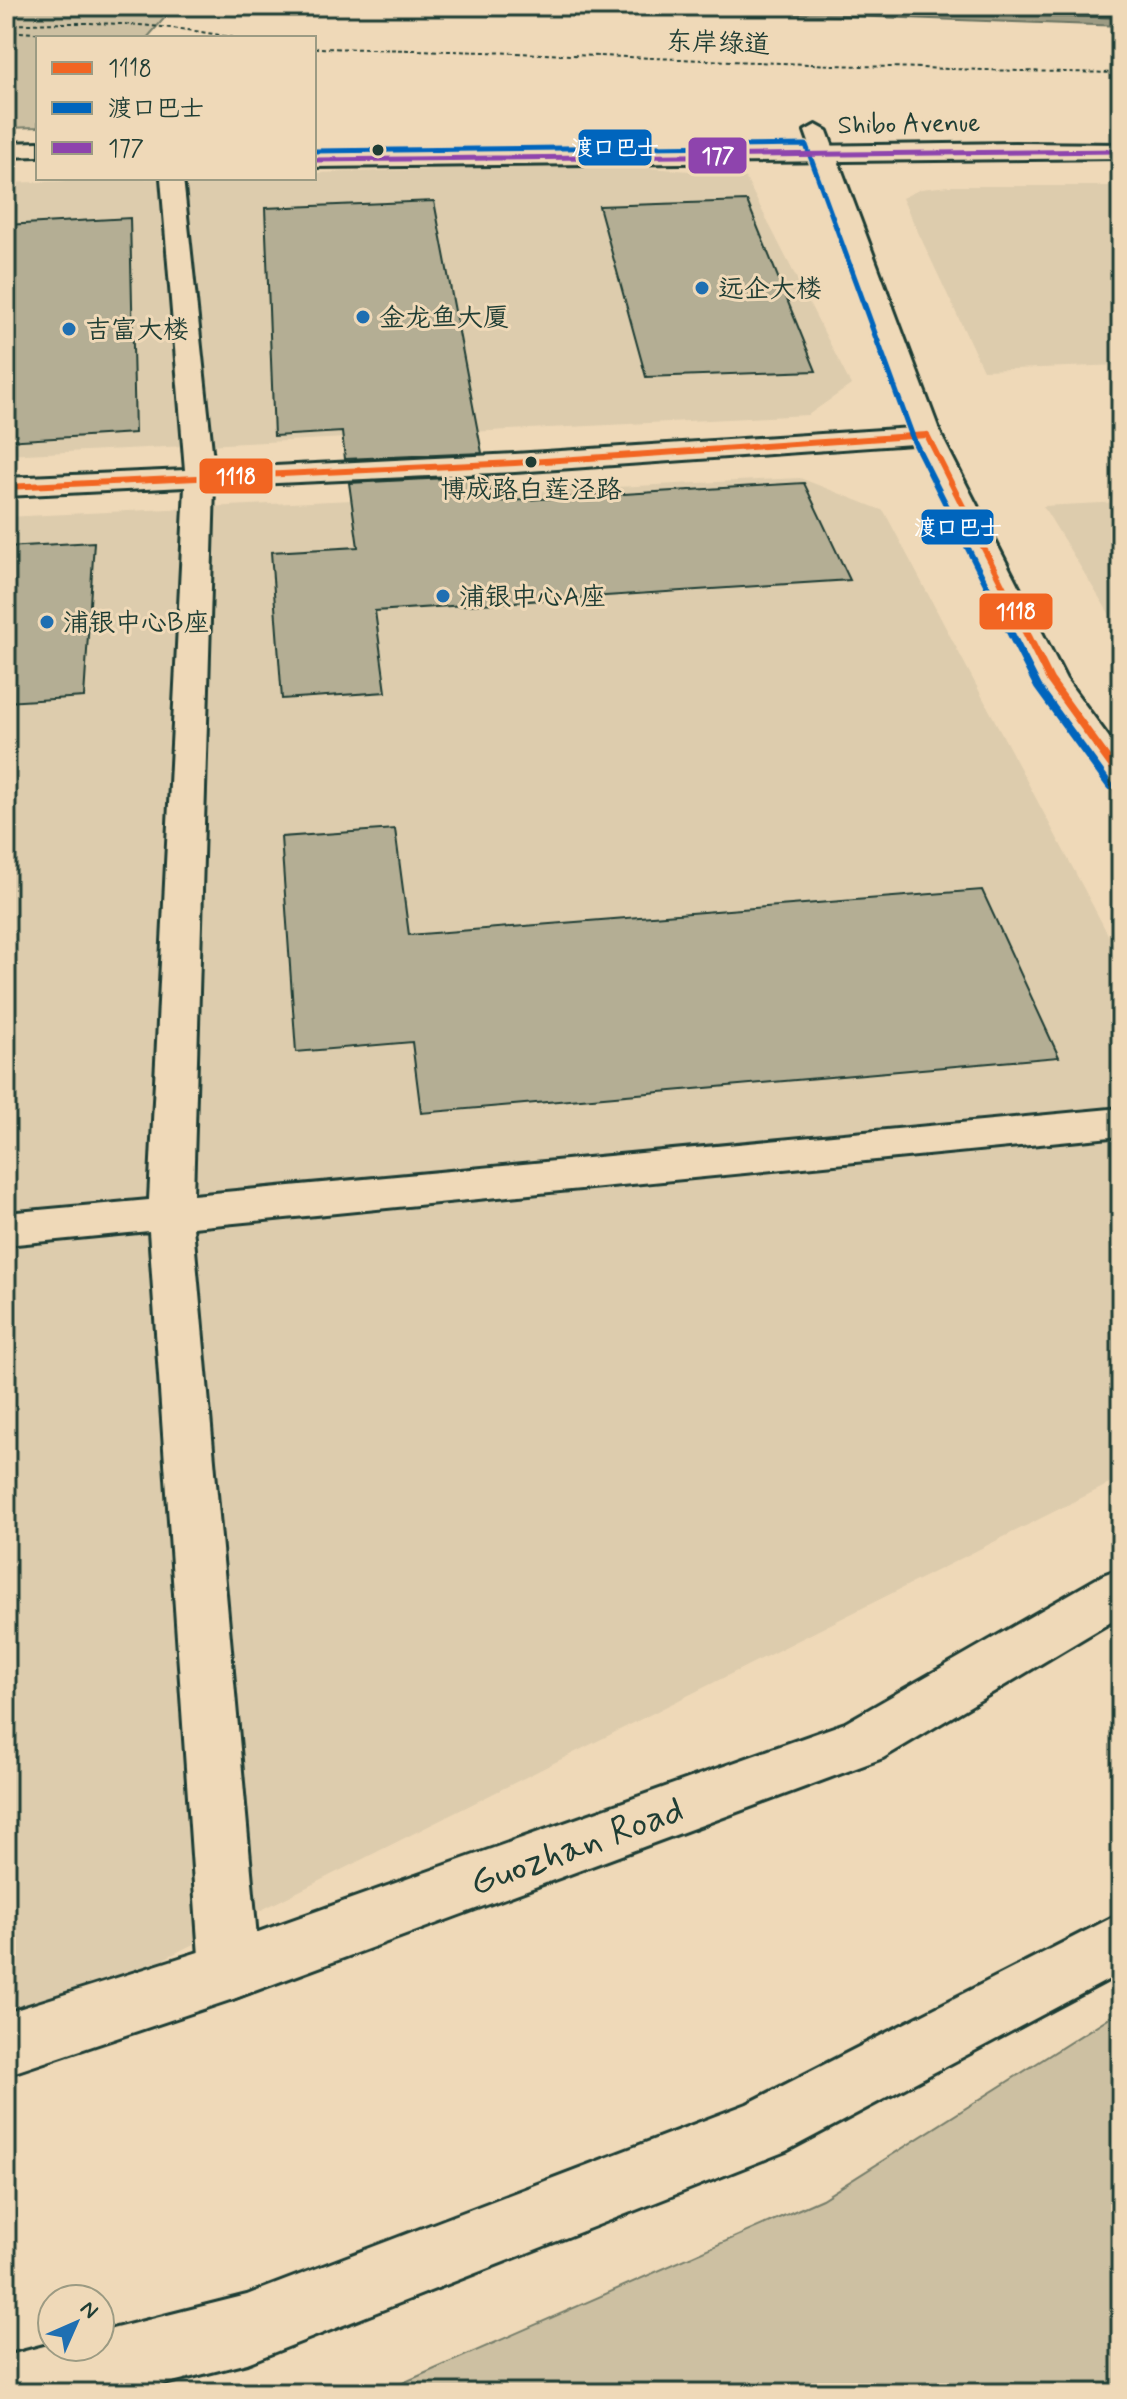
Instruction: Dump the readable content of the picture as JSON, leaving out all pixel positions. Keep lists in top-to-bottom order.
{
  "streets": {
    "street": ["Shibo Avenue", "Guozhan Road"],
    "path": ["东岸绿道"]
  },
  "places": [
    "远企大楼",
    "金龙鱼大厦",
    "吉富大楼",
    "博成路白莲泾路",
    "浦银中心A座",
    "浦银中心B座"
  ],
  "lines": ["transit line 渡口巴士", "transit line 177", "transit line 1118"],
  "legend": ["1118", "渡口巴士", "177"],
  "north": "top right"
}
